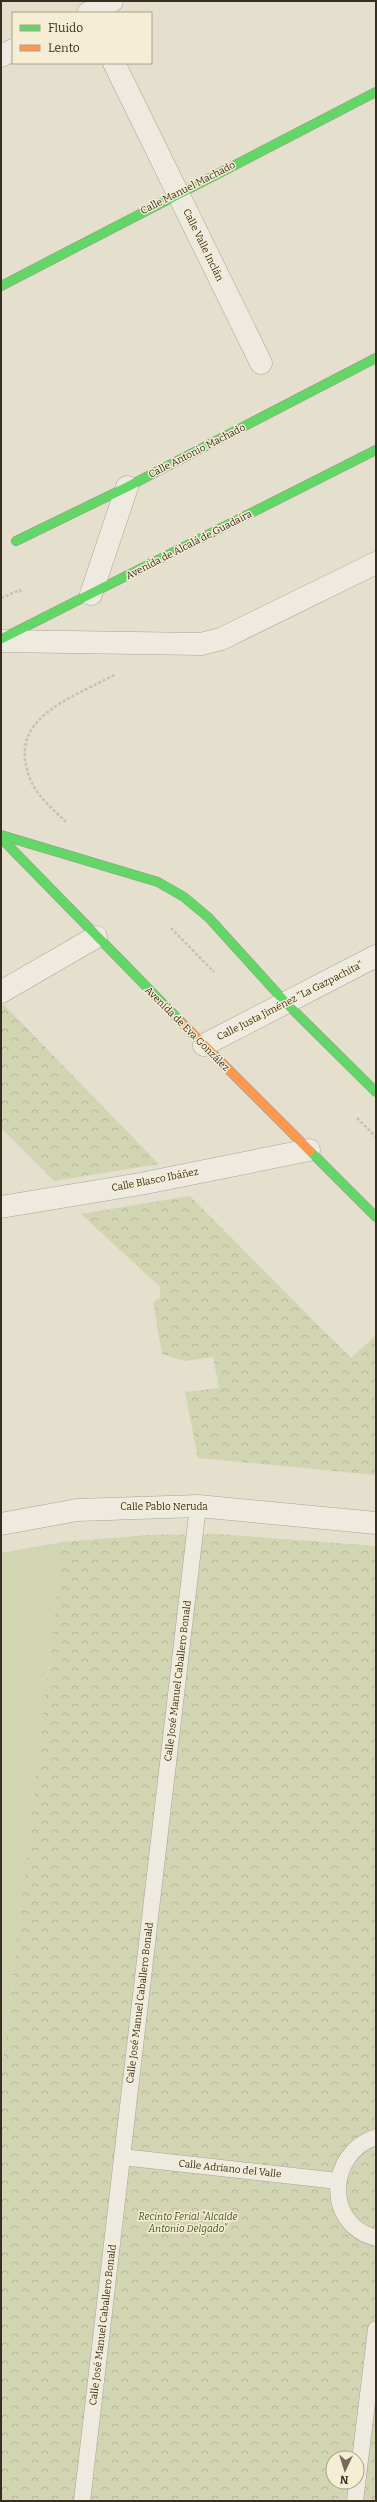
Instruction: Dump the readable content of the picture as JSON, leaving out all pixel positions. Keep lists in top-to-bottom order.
{
  "streets": {
    "street": [
      "Calle Manuel Machado",
      "Calle Valle Inclán",
      "Calle Antonio Machado",
      "Avenida de Alcalá de Guadaíra",
      "Calle Justa Jiménez \"La Gazpachita\"",
      "Avenida de Eva González",
      "Calle Blasco Ibáñez",
      "Calle Pablo Neruda"
    ],
    "lane": ["Calle José Manuel Caballero Bonald", "Calle Adriano del Valle"]
  },
  "crossings": [
    ["Calle Manuel Machado", "Calle Valle Inclán"],
    ["Calle Justa Jiménez \"La Gazpachita\"", "Avenida de Eva González"],
    ["Avenida de Eva González", "Calle Blasco Ibáñez"],
    ["Calle Pablo Neruda", "Calle José Manuel Caballero Bonald"],
    ["Calle José Manuel Caballero Bonald", "Calle Adriano del Valle"]
  ],
  "parks": ["Recinto Ferial \"Alcalde Antonio Delgado\""],
  "legend": ["Fluido", "Lento"],
  "north": "bottom"
}
